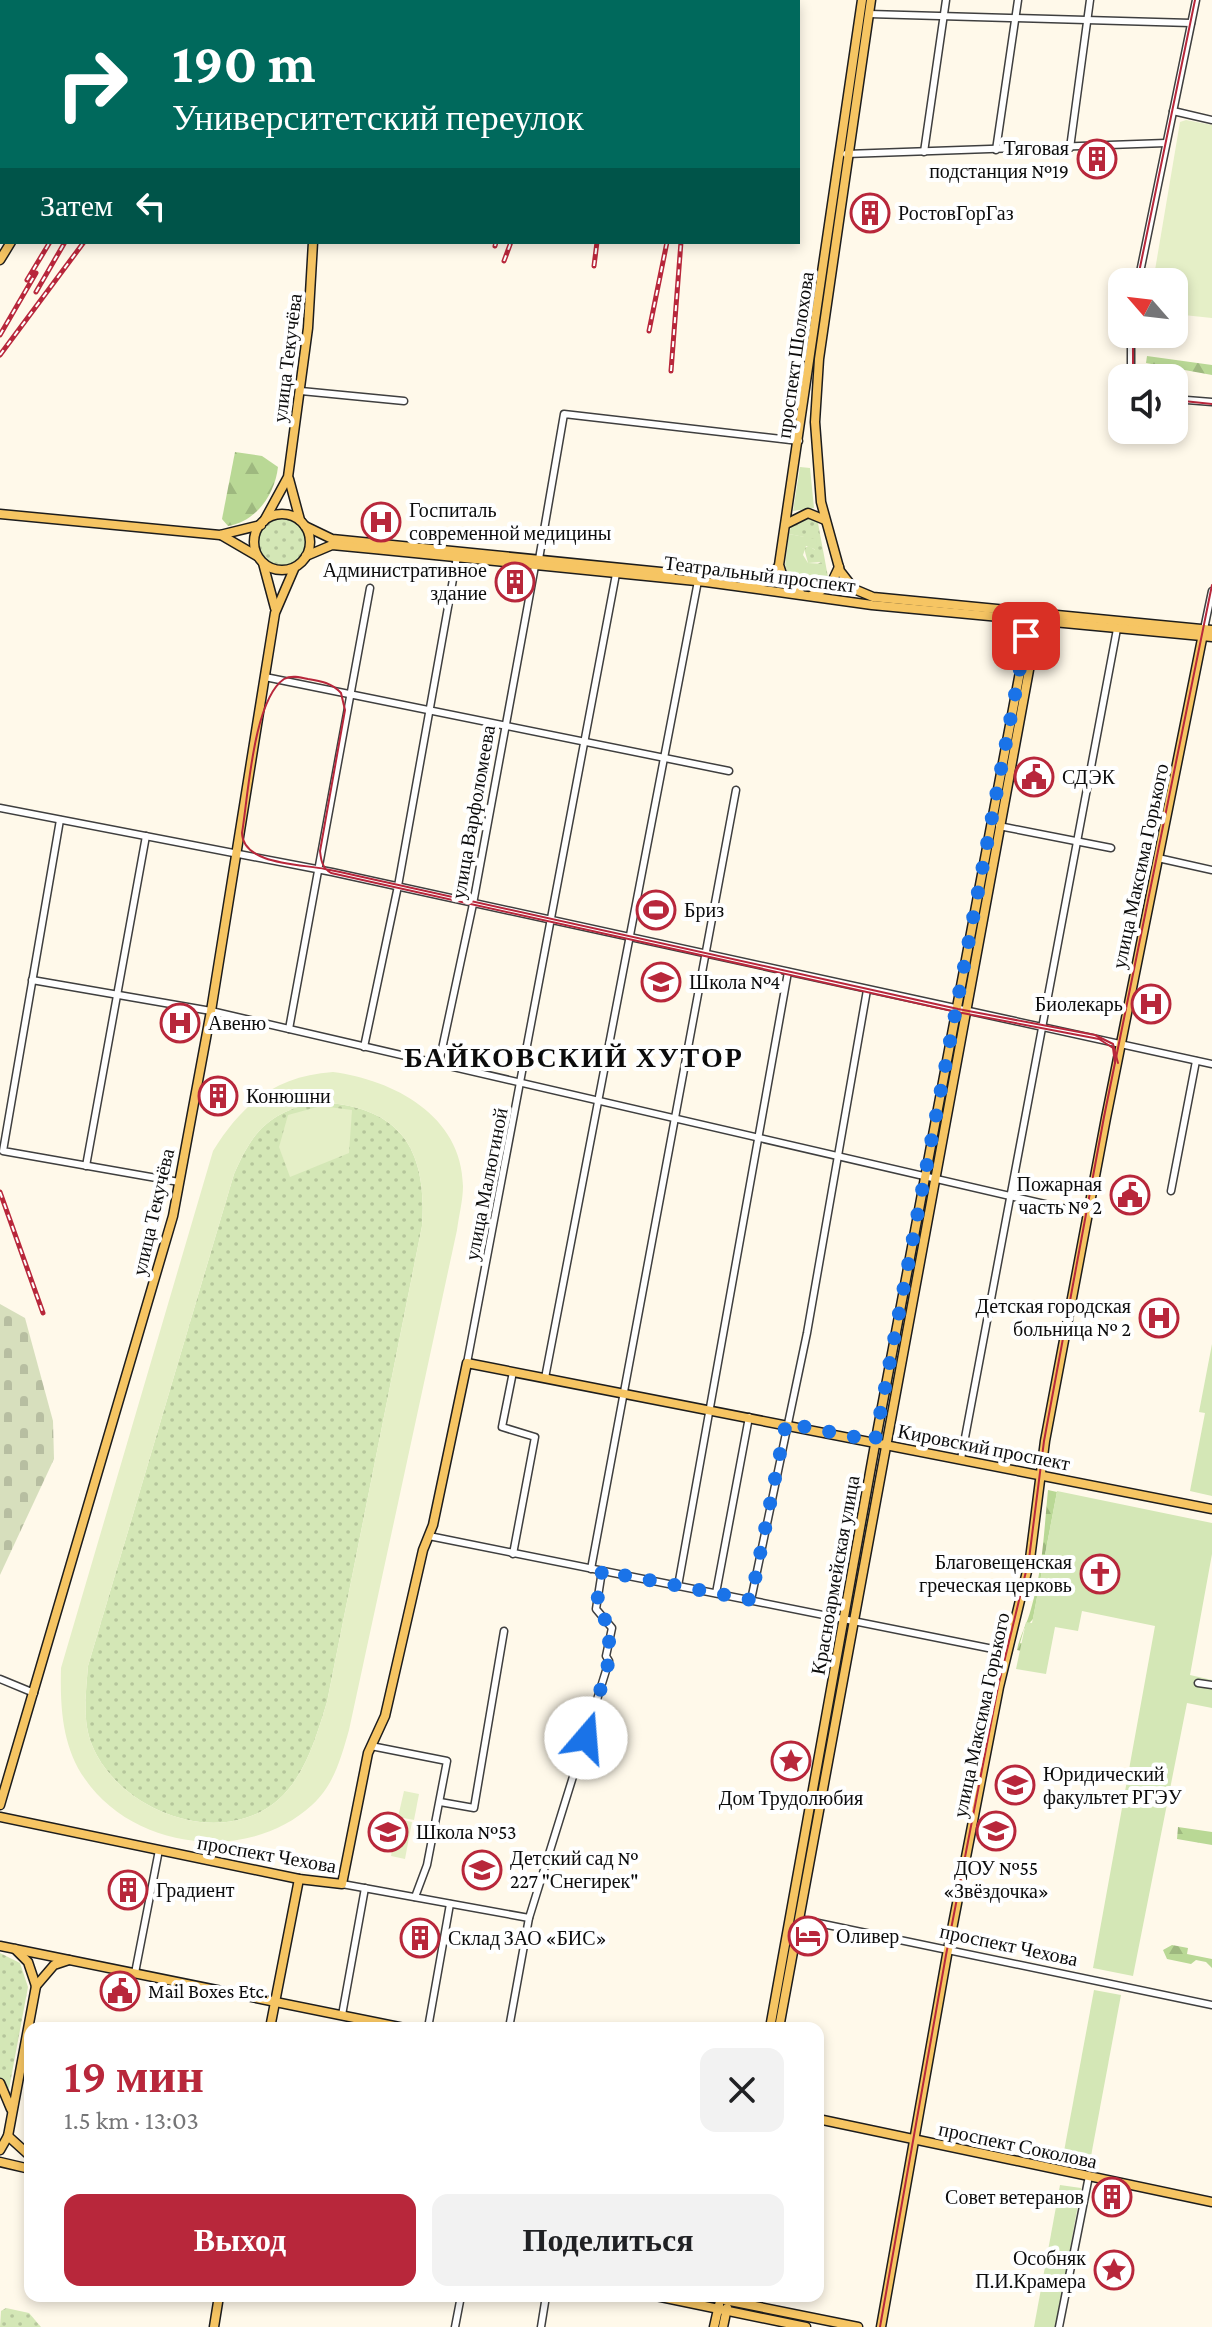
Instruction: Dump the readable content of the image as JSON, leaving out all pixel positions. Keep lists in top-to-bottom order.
{
  "streets": {
    "main road": [
      "проспект Шолохова",
      "улица Текучёва",
      "Театральный проспект",
      "улица Максима Горького",
      "улица Малюгиной",
      "Кировский проспект",
      "Красноармейская улица",
      "проспект Чехова",
      "проспект Соколова"
    ],
    "street": ["улица Варфоломеева"]
  },
  "crossings": [
    ["проспект Шолохова", "Театральный проспект"],
    ["проспект Шолохова", "улица Варфоломеева"],
    ["улица Текучёва", "Театральный проспект"],
    ["Театральный проспект", "улица Варфоломеева"],
    ["Театральный проспект", "улица Максима Горького"],
    ["Театральный проспект", "улица Малюгиной"],
    ["Театральный проспект", "Красноармейская улица"],
    ["улица Максима Горького", "Кировский проспект"],
    ["улица Максима Горького", "проспект Чехова"],
    ["улица Максима Горького", "проспект Соколова"],
    ["улица Малюгиной", "Кировский проспект"],
    ["улица Малюгиной", "проспект Чехова"],
    ["Кировский проспект", "Красноармейская улица"],
    ["Красноармейская улица", "проспект Чехова"]
  ],
  "districts": ["БАЙКОВСКИЙ ХУТОР"],
  "places": {
    "building": [
      "Тяговая подстанция №19",
      "РостовГорГаз",
      "Административное здание",
      "Конюшни",
      "Градиент",
      "Склад ЗАО «БИС»",
      "Совет ветеранов"
    ],
    "hospital": [
      "Госпиталь современной медицины",
      "Биолекарь",
      "Авеню",
      "Детская городская больница № 2"
    ],
    "public building": ["СДЭК", "Пожарная часть № 2", "Mail Boxes Etc."],
    "sports": ["Бриз"],
    "school or university": [
      "Школа №4",
      "Юридический факультет РГЭУ",
      "ДОУ №55 «Звёздочка»",
      "Школа №53",
      "Детский сад № 227 \"Снегирек\""
    ],
    "church": ["Благовещенская греческая церковь"],
    "place": ["Дом Трудолюбия", "Особняк П.И.Крамера"],
    "hotel": ["Оливер"]
  },
  "north": "top left",
  "page": {
    "turn": ["190 m", "Университетский переулок"],
    "then": "Затем",
    "heading": ["19 мин", "1.5 km · 13:03"],
    "buttons": ["Выход", "Поделиться"]
  }
}
